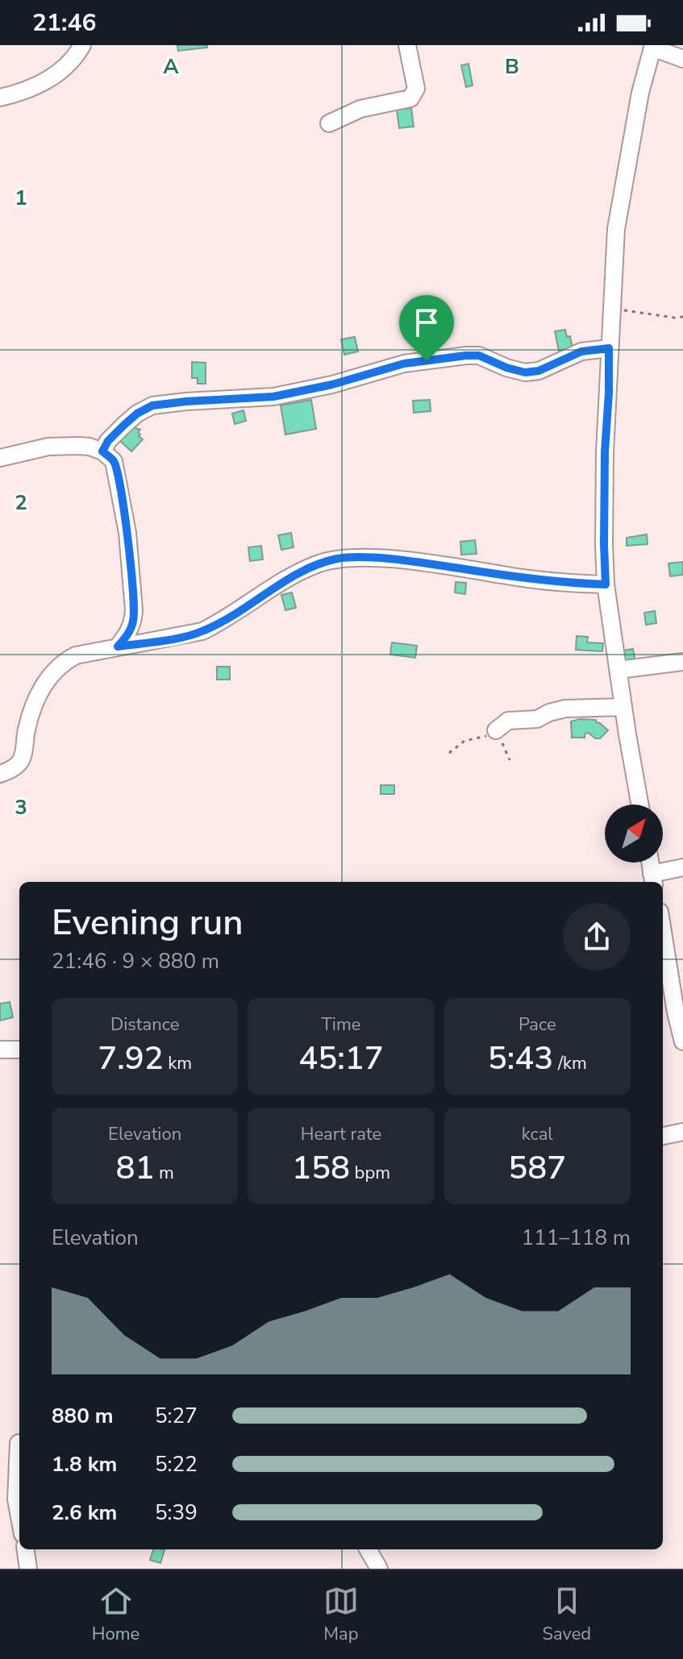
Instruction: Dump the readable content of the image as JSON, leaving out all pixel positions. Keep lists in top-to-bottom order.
{
  "north": "top right",
  "page": {
    "status": "21:46",
    "heading": ["Evening run", "21:46 · 9 × 880 m"],
    "stats": [
      ["Distance", "7.92 km"],
      ["Time", "45:17"],
      ["Pace", "5:43 /km"],
      ["Elevation", "81 m"],
      ["Heart rate", "158 bpm"],
      ["kcal", "587"]
    ],
    "chart": ["Elevation", "111–118 m"],
    "list": [
      {
        "name": "880 m",
        "note": "5:27"
      },
      {
        "name": "1.8 km",
        "note": "5:22"
      },
      {
        "name": "2.6 km",
        "note": "5:39"
      }
    ],
    "tabs": ["Home", "Map", "Saved"]
  },
  "grid": {
    "columns": ["A", "B"],
    "rows": ["1", "2", "3"]
  }
}
